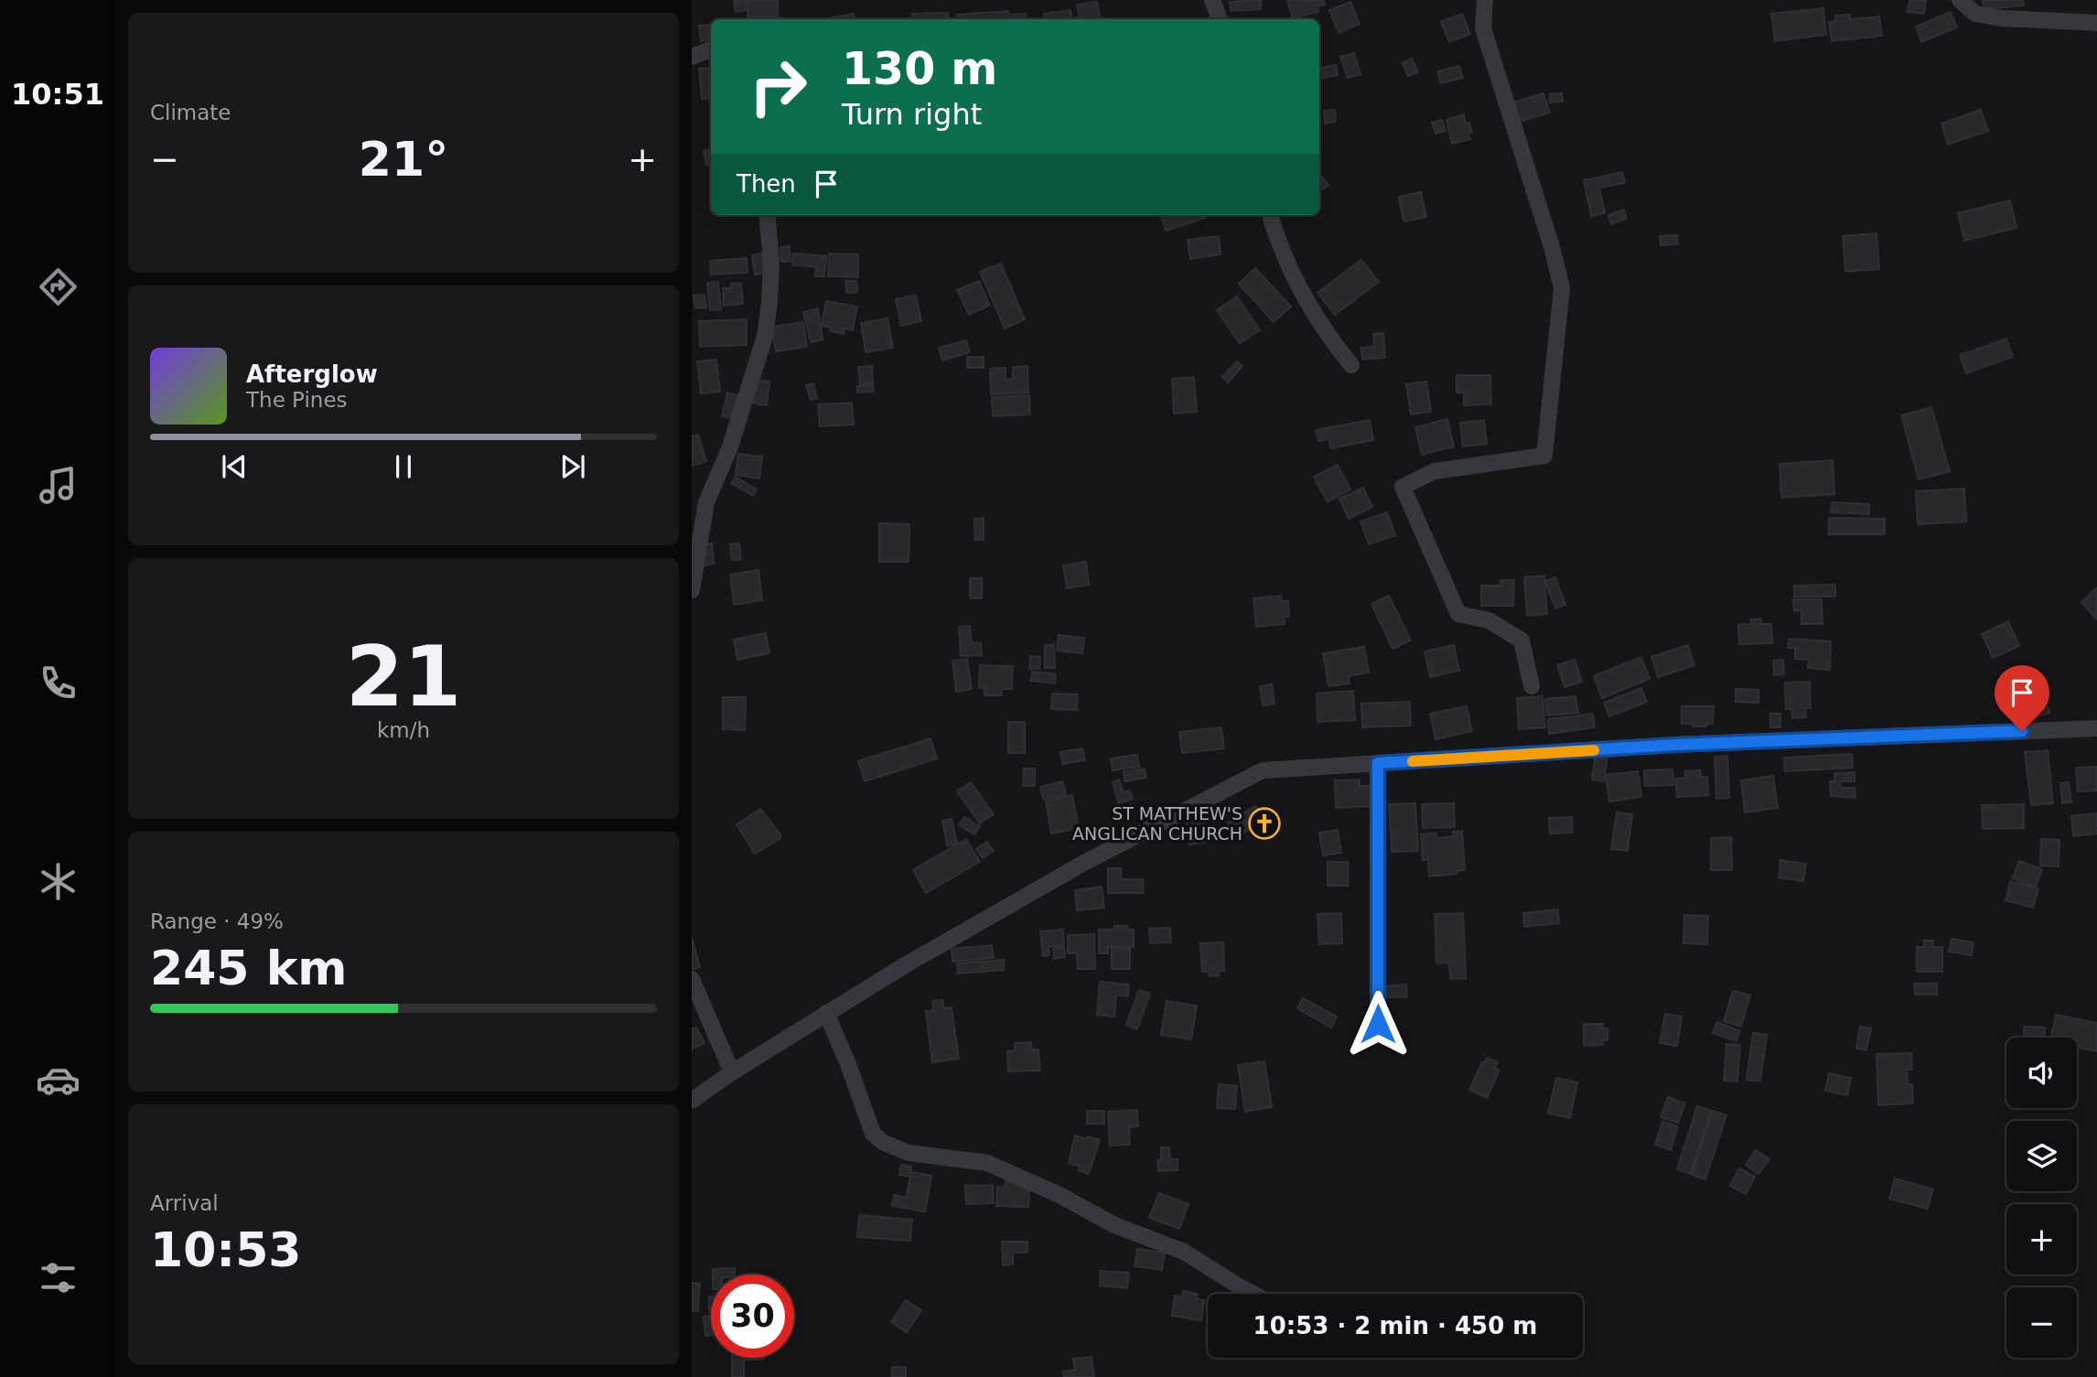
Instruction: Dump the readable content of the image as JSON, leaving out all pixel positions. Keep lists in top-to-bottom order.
{
  "places": {
    "church": ["ST MATTHEW'S ANGLICAN CHURCH"]
  },
  "page": {
    "tabs": "10:51",
    "tile": [
      "Climate",
      ["21", "km/h"],
      ["Range · 49%", "245 km"],
      ["Arrival", "10:53"]
    ],
    "turn": ["130 m", "Turn right"],
    "heat": ["−", "21°", "+"],
    "then": "Then",
    "song": ["Afterglow", "The Pines"],
    "map_buttons": ["+", "−"],
    "limit": "30",
    "trip": "10:53 · 2 min · 450 m"
  }
}
